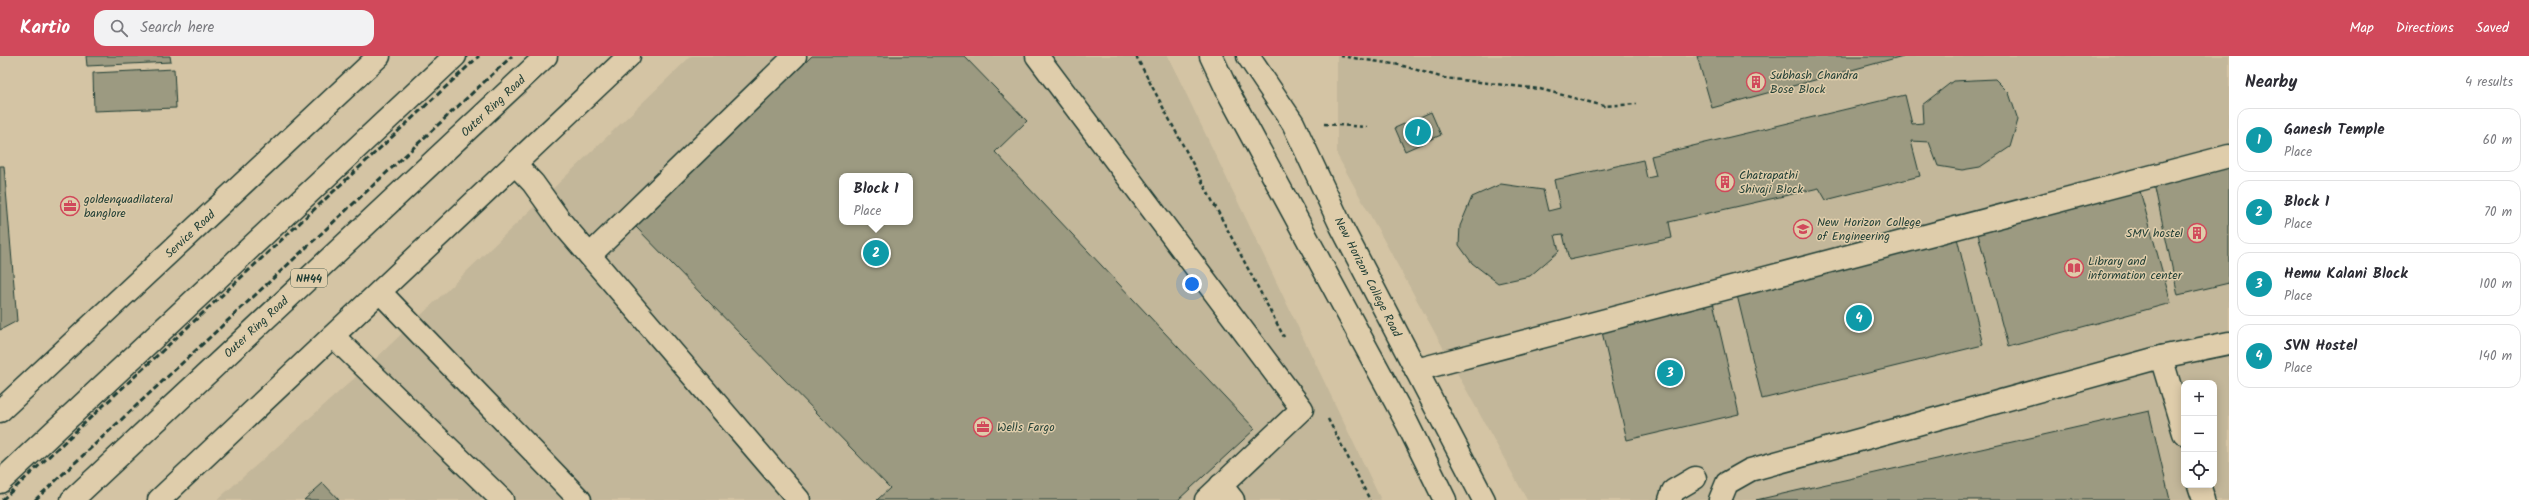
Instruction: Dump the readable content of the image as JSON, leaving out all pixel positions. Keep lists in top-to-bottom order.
{
  "streets": {
    "main road": [
      "Outer Ring Road",
      "Service Road",
      "New Horizon College Road",
      "NH44"
    ]
  },
  "places": {
    "building": ["Subhash Chandra Bose Block", "Chatrapathi Shivaji Block", "SMV hostel"],
    "office": ["goldenquadilateral banglore", "Wells Fargo"],
    "school or university": ["New Horizon College of Engineering"],
    "library": ["Library and information center"]
  },
  "page": {
    "header": "Kartio",
    "search": "Search here",
    "nav": ["Map", "Directions", "Saved"],
    "heading": ["Nearby", "4 results"],
    "list": [
      {
        "mark": "1",
        "name": "Ganesh Temple",
        "note": "Place",
        "value": "60 m"
      },
      {
        "mark": "2",
        "name": "Block 1",
        "note": "Place",
        "value": "70 m"
      },
      {
        "mark": "3",
        "name": "Hemu Kalani Block",
        "note": "Place",
        "value": "100 m"
      },
      {
        "mark": "4",
        "name": "SVN Hostel",
        "note": "Place",
        "value": "140 m"
      }
    ],
    "pins": [
      "1",
      "2",
      "4",
      "3"
    ],
    "popup": ["Block 1", "Place"],
    "map_buttons": ["+", "−"]
  }
}
